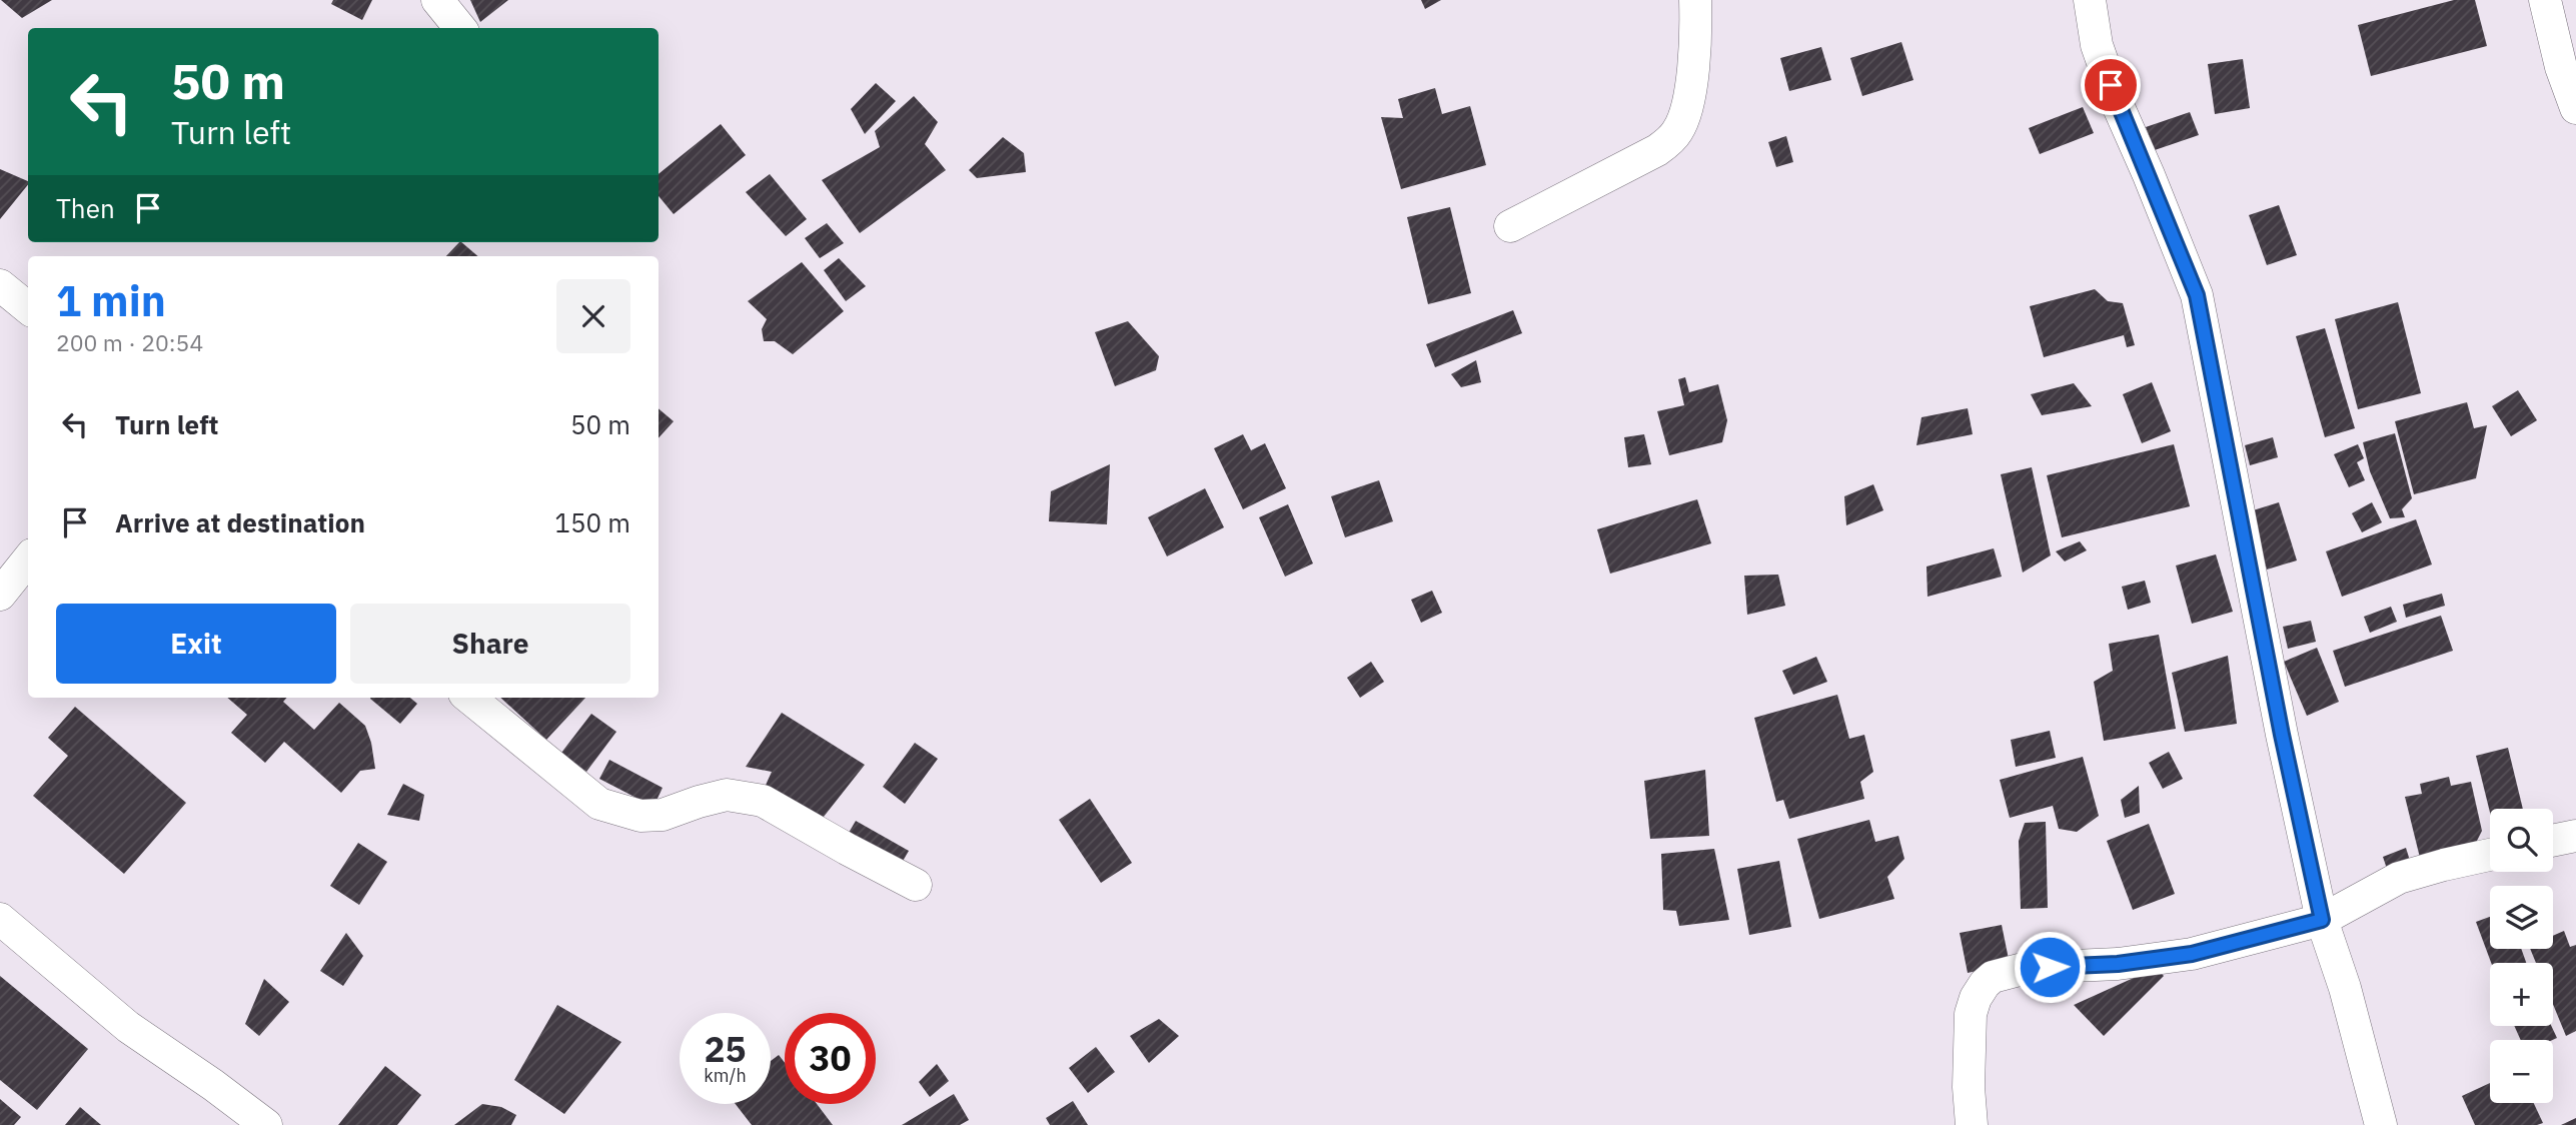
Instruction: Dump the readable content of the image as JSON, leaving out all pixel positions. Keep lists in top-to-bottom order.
{
  "page": {
    "turn": ["50 m", "Turn left"],
    "then": "Then",
    "heading": ["1 min", "200 m · 20:54"],
    "list": [
      {
        "name": "Turn left",
        "value": "50 m"
      },
      {
        "name": "Arrive at destination",
        "value": "150 m"
      }
    ],
    "buttons": ["Exit", "Share"],
    "map_buttons": ["+", "−"],
    "speed": "25 km/h",
    "limit": "30"
  }
}
